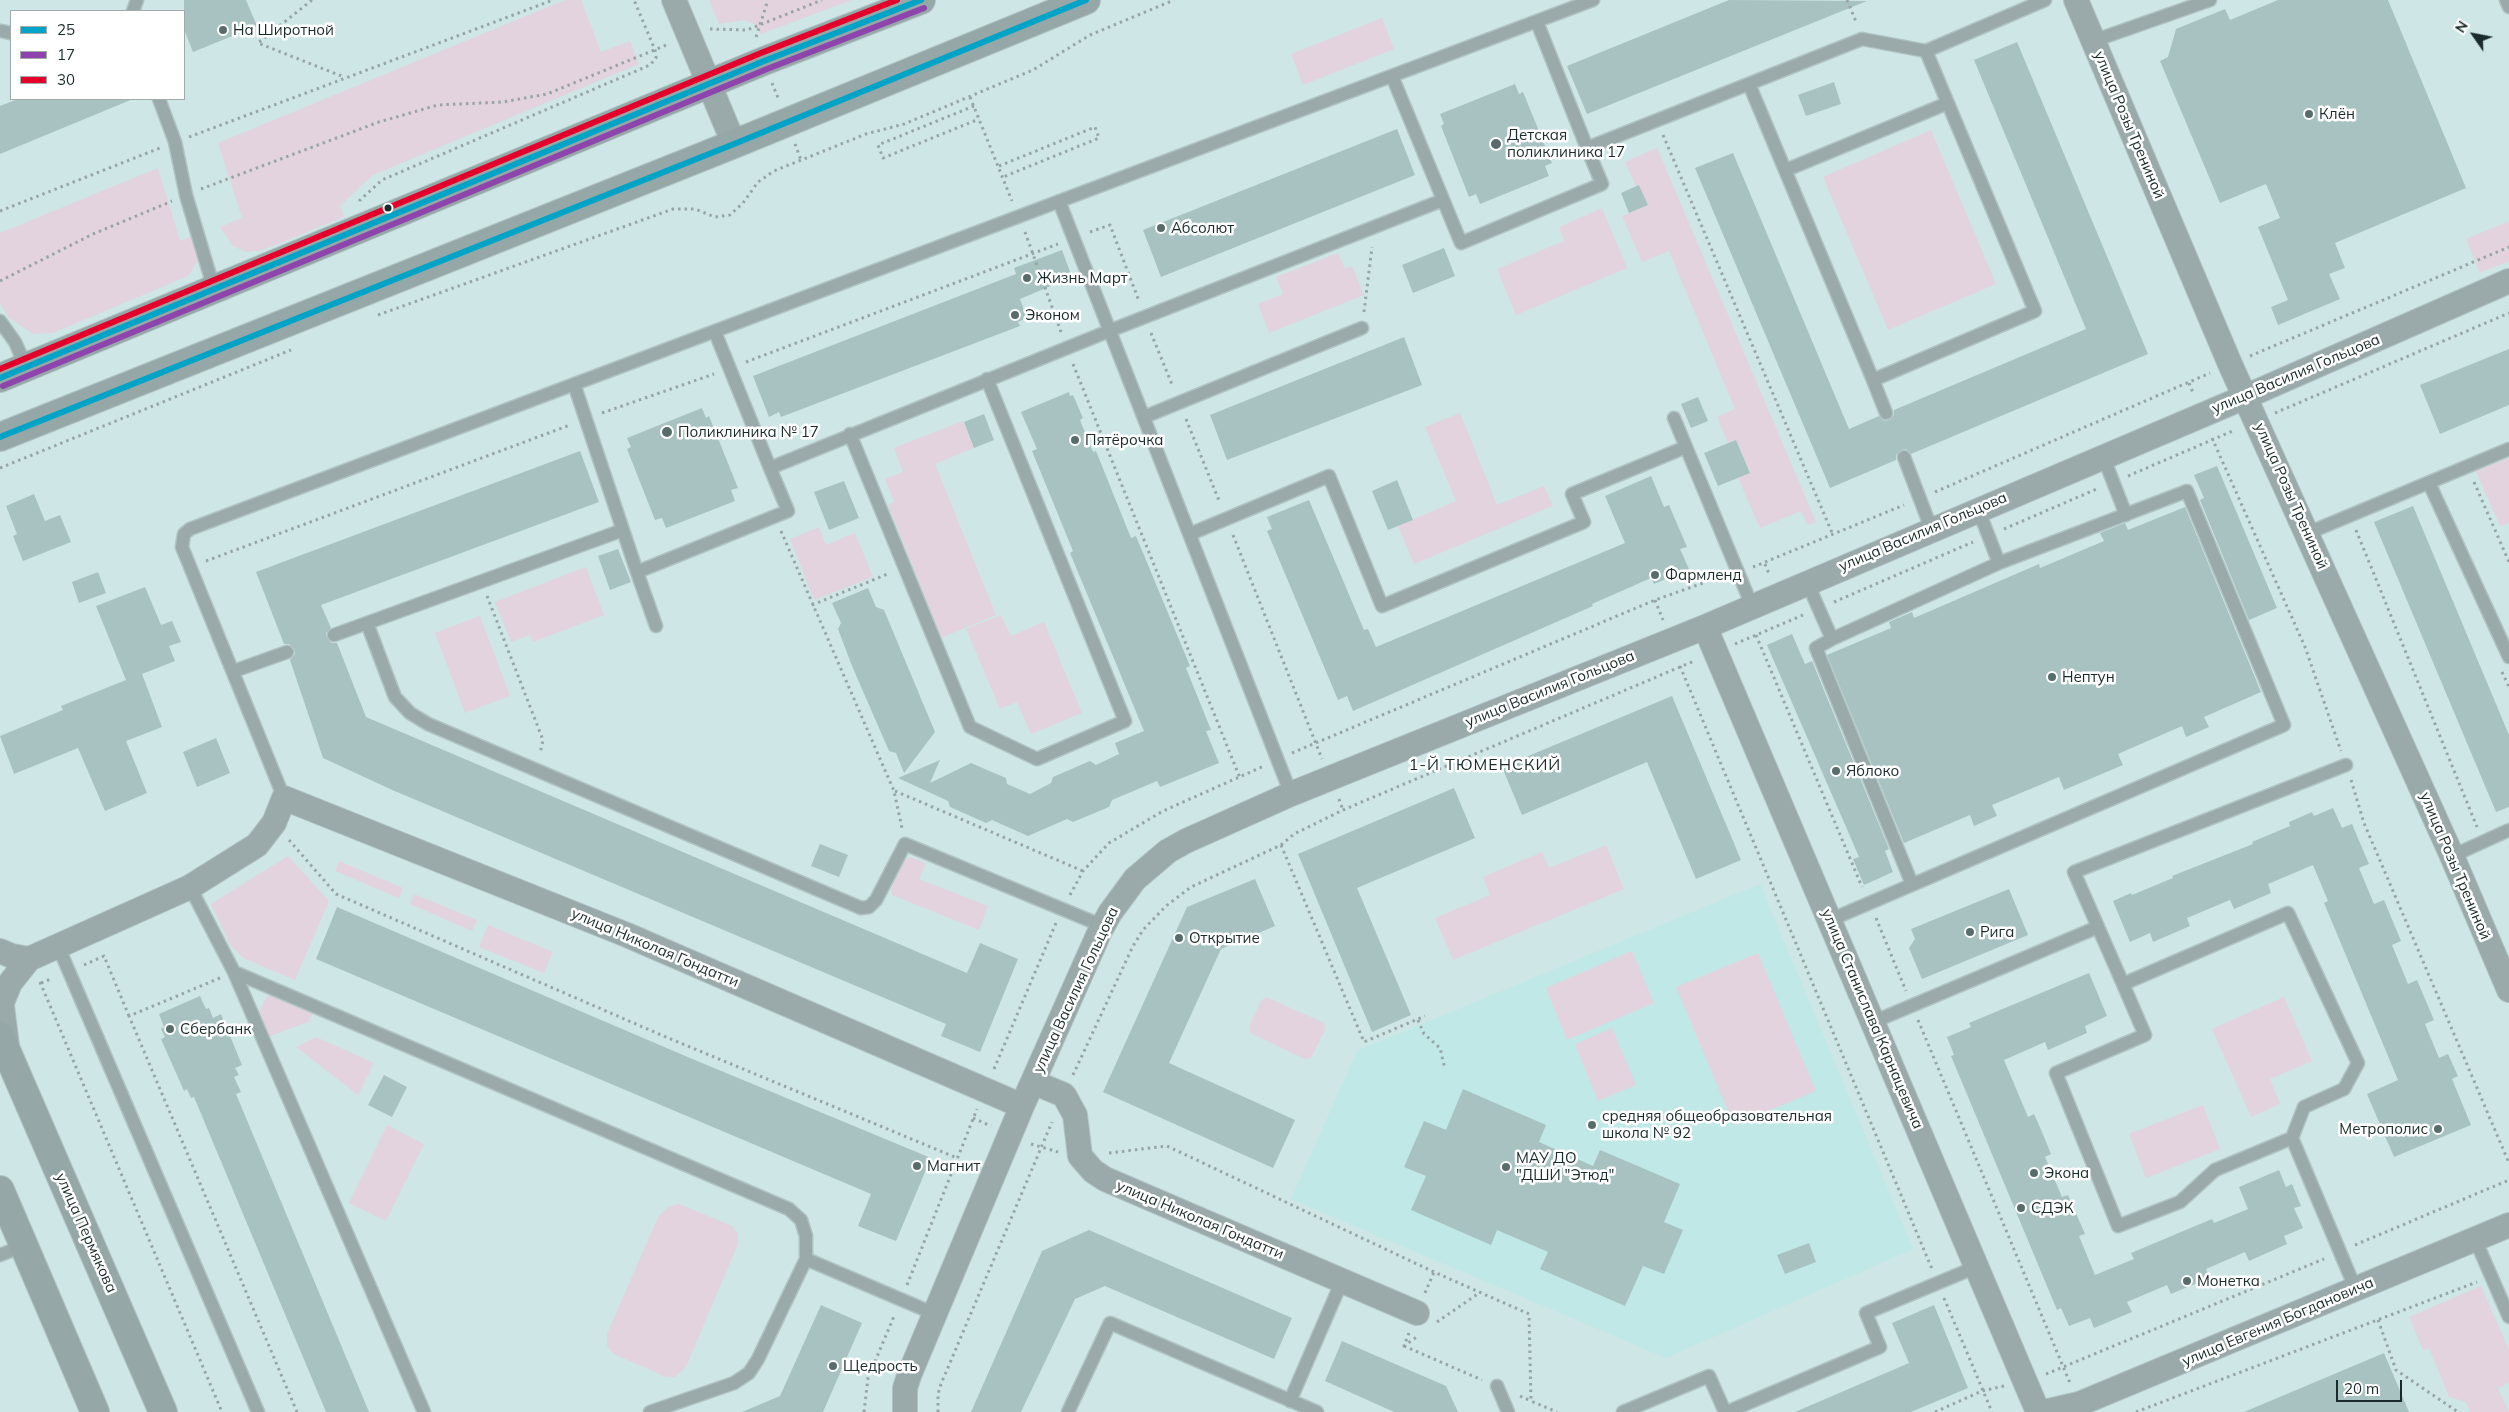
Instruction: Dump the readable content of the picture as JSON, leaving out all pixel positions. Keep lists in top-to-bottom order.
{
  "streets": {
    "main road": ["улица Пермякова"],
    "street": [
      "улица Розы Трениной",
      "улица Василия Гольцова",
      "улица Николая Гондатти",
      "улица Станислава Карнацевича",
      "улица Евгения Богдановича"
    ]
  },
  "crossings": [
    ["улица Розы Трениной", "улица Василия Гольцова"],
    ["улица Василия Гольцова", "улица Николая Гондатти"],
    ["улица Василия Гольцова", "улица Станислава Карнацевича"]
  ],
  "districts": ["1-Й ТЮМЕНСКИЙ"],
  "places": [
    "На Широтной",
    "Клён",
    "Детская поликлиника 17",
    "Абсолют",
    "Жизнь Март",
    "Эконом",
    "Поликлиника № 17",
    "Пятёрочка",
    "Фармленд",
    "Нептун",
    "Яблоко",
    "Рига",
    "Открытие",
    "Сбербанк",
    "средняя общеобразовательная школа № 92",
    "Метрополис",
    "Магнит",
    "МАУ ДО \"ДШИ \"Этюд\"",
    "Экона",
    "СДЭК",
    "Монетка",
    "Щедрость"
  ],
  "lines": ["transit line 25", "transit line 30", "transit line 17"],
  "legend": ["25", "17", "30"],
  "scale_bar": "20 m",
  "north": "top left"
}
